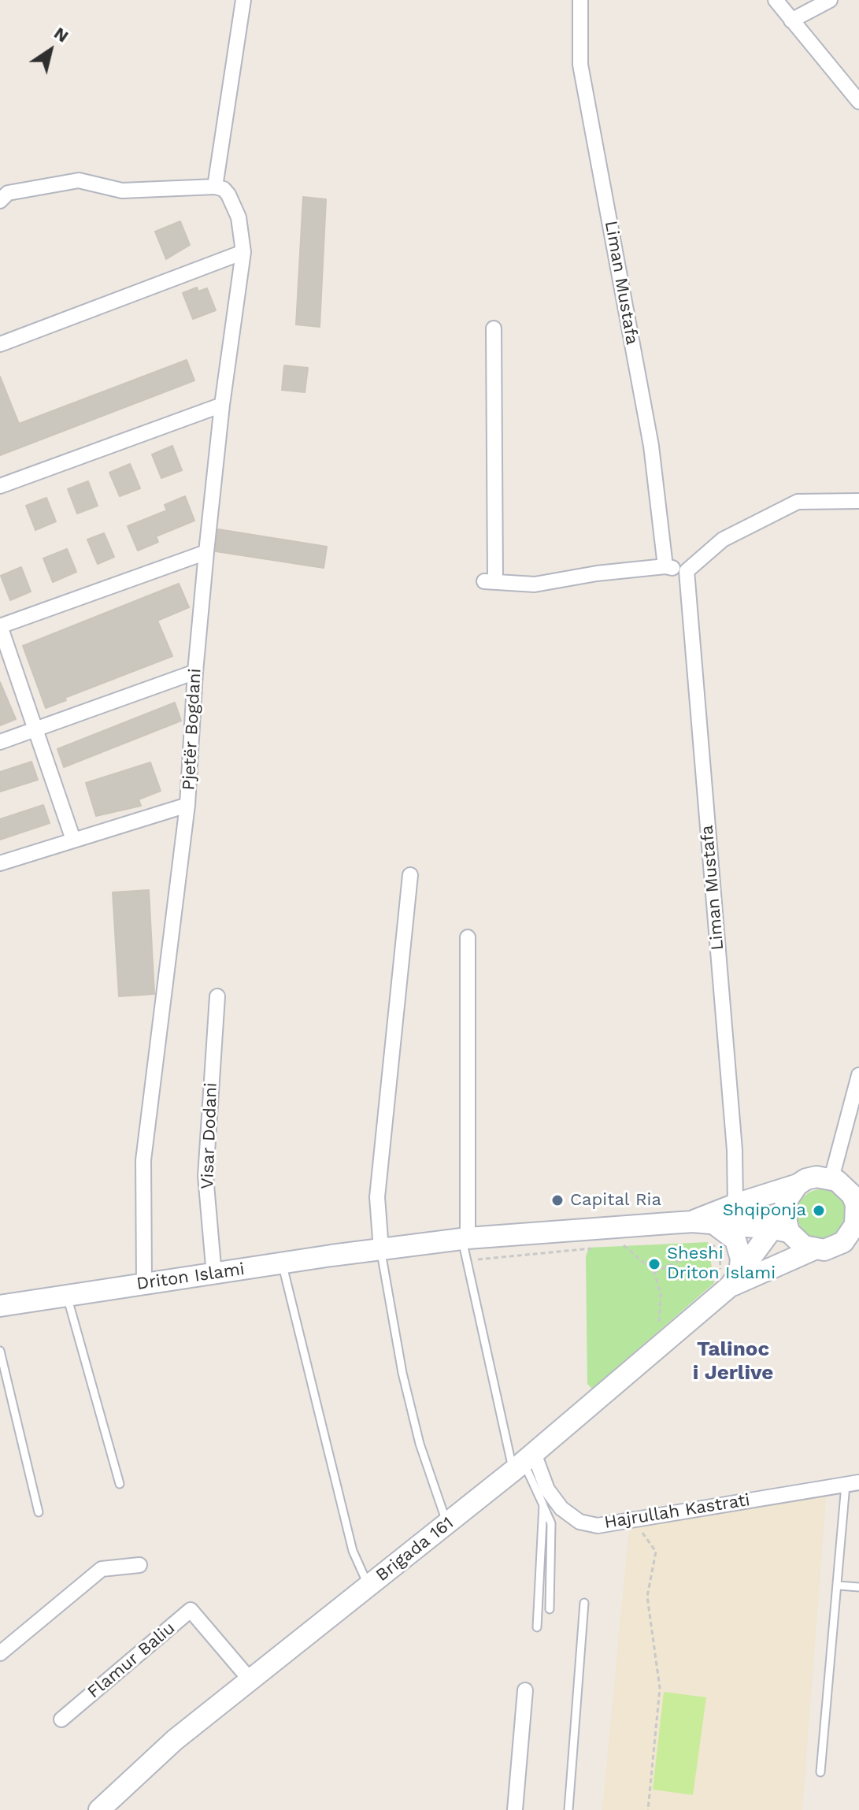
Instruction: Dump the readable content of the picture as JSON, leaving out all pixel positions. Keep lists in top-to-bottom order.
{
  "streets": {
    "street": [
      "Liman Mustafa",
      "Pjetër Bogdani",
      "Visar Dodani",
      "Driton Islami",
      "Hajrullah Kastrati",
      "Brigada 161",
      "Flamur Baliu"
    ]
  },
  "crossings": [
    ["Liman Mustafa", "Driton Islami"],
    ["Pjetër Bogdani", "Driton Islami"],
    ["Visar Dodani", "Driton Islami"],
    ["Driton Islami", "Brigada 161"],
    ["Hajrullah Kastrati", "Brigada 161"],
    ["Brigada 161", "Flamur Baliu"]
  ],
  "districts": ["Talinoc i Jerlive"],
  "places": ["Capital Ria", "Shqiponja", "Sheshi Driton Islami"],
  "north": "top right"
}
